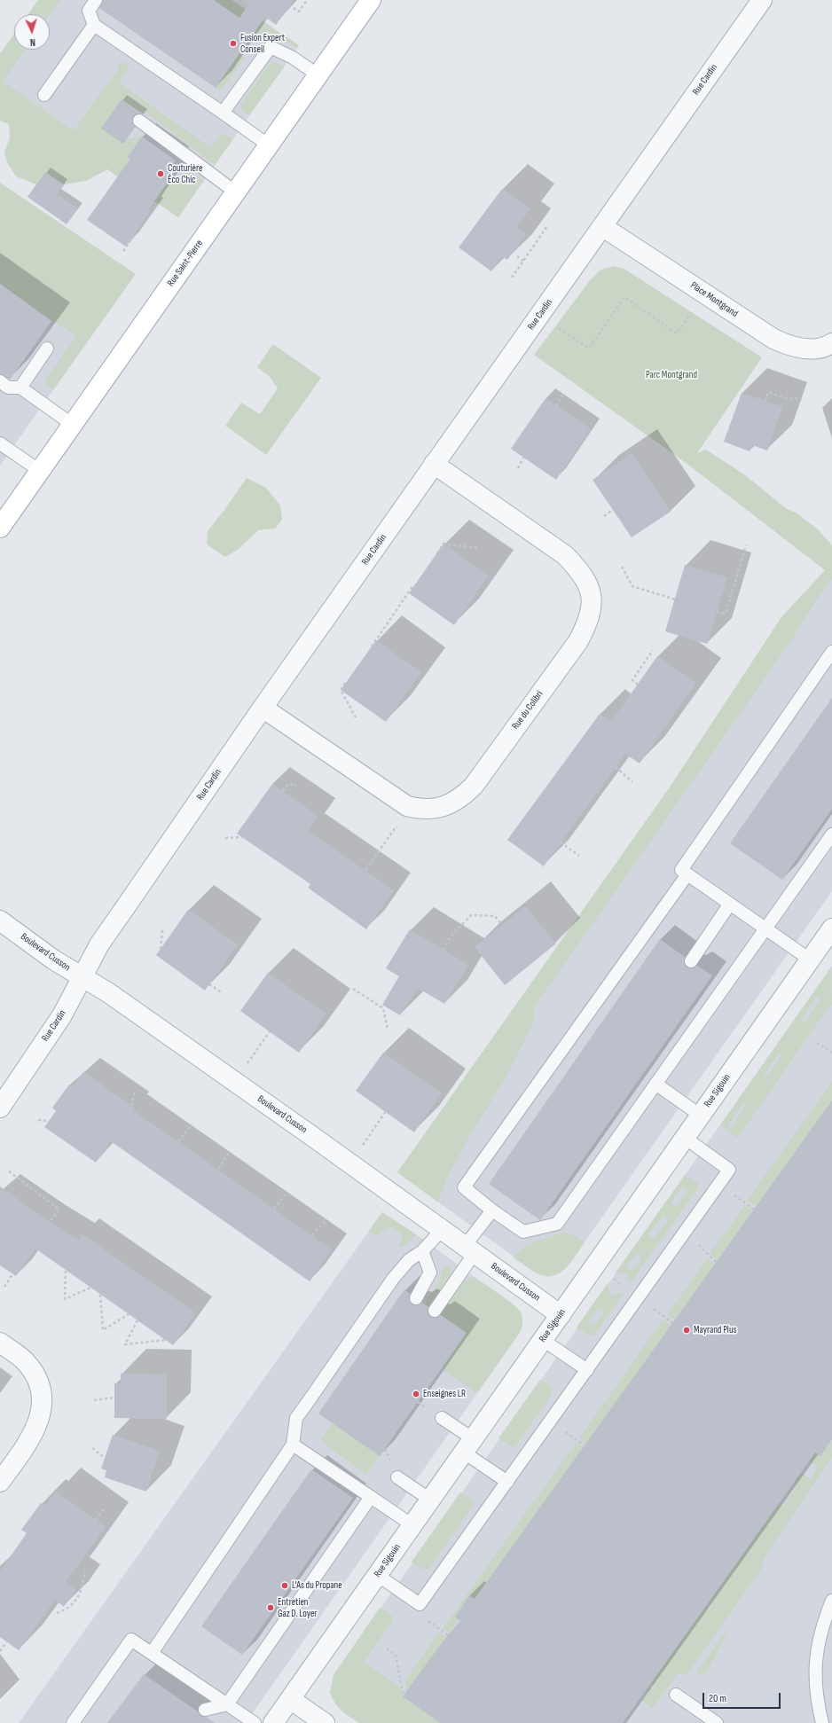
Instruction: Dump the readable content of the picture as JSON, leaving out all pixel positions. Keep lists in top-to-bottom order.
{
  "streets": {
    "main road": ["Rue Saint-Pierre"],
    "street": [
      "Rue Cardin",
      "Place Montgrand",
      "Rue du Colibri",
      "Boulevard Cusson",
      "Rue Sigouin"
    ]
  },
  "crossings": [
    ["Rue Cardin", "Place Montgrand"],
    ["Rue Cardin", "Rue du Colibri"],
    ["Rue Cardin", "Boulevard Cusson"],
    ["Boulevard Cusson", "Rue Sigouin"]
  ],
  "parks": ["Parc Montgrand"],
  "places": [
    "Fusion Expert Conseil",
    "Couturière Éco Chic",
    "Mayrand Plus",
    "Enseignes LR",
    "L'As du Propane",
    "Entretien Gaz D. Loyer"
  ],
  "scale_bar": "20 m",
  "north": "bottom"
}
